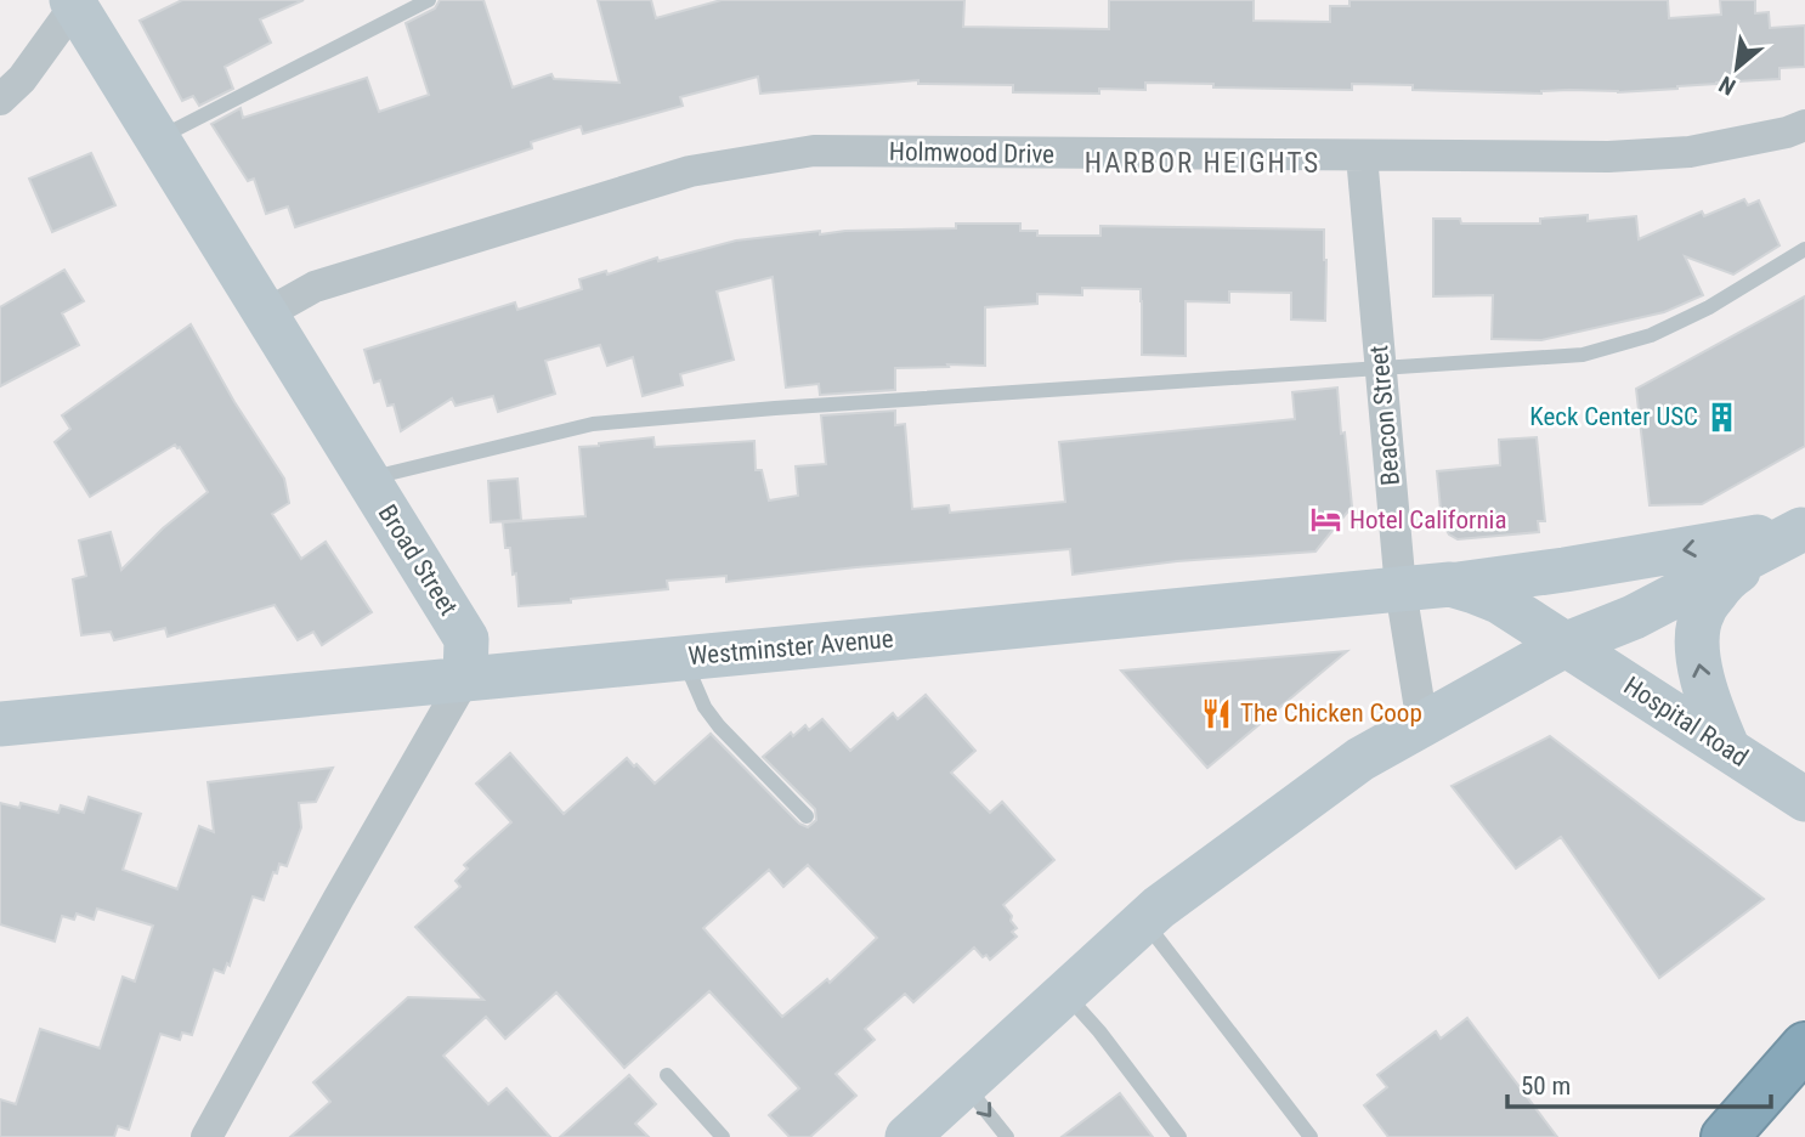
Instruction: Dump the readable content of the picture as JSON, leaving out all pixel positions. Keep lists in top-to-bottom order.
{
  "streets": {
    "street": [
      "Holmwood Drive",
      "Beacon Street",
      "Broad Street",
      "Westminster Avenue",
      "Hospital Road"
    ]
  },
  "crossings": [
    ["Holmwood Drive", "Beacon Street"],
    ["Holmwood Drive", "Broad Street"],
    ["Beacon Street", "Westminster Avenue"],
    ["Broad Street", "Westminster Avenue"],
    ["Westminster Avenue", "Hospital Road"]
  ],
  "districts": ["HARBOR HEIGHTS"],
  "places": {
    "building": ["Keck Center USC"],
    "hotel": ["Hotel California"],
    "restaurant": ["The Chicken Coop"]
  },
  "scale_bar": "50 m",
  "north": "bottom left"
}
